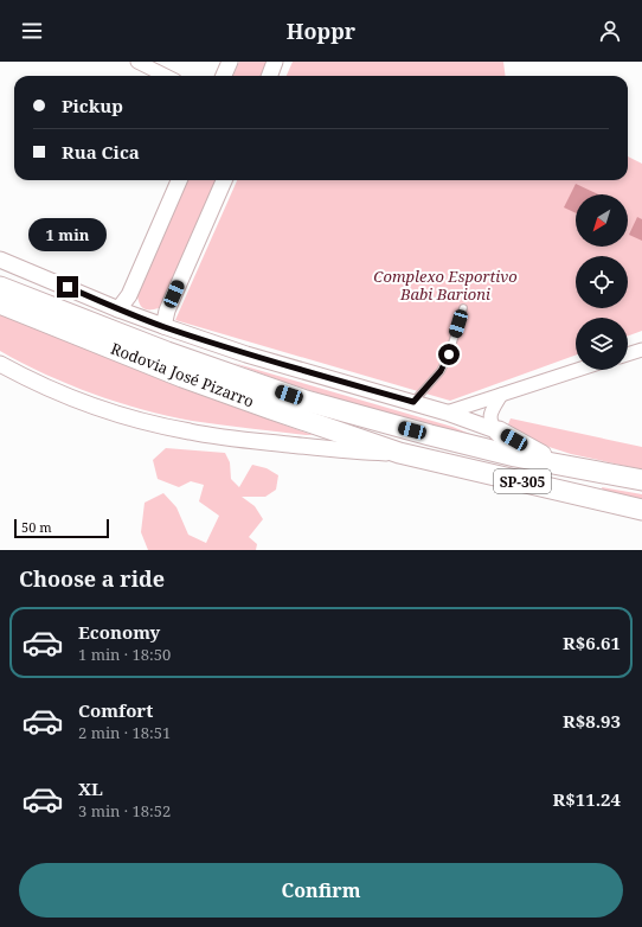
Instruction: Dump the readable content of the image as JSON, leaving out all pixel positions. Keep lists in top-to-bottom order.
{
  "streets": {
    "main road": ["Rodovia José Pizarro", "SP-305"]
  },
  "parks": ["Complexo Esportivo Babi Barioni"],
  "scale_bar": "50 m",
  "north": "bottom left",
  "page": {
    "header": "Hoppr",
    "banner": ["Pickup", "Rua Cica"],
    "bubble": "1 min",
    "scale": "50 m",
    "heading": "Choose a ride",
    "list": [
      {
        "name": "Economy",
        "note": "1 min · 18:50",
        "value": "R$6.61"
      },
      {
        "name": "Comfort",
        "note": "2 min · 18:51",
        "value": "R$8.93"
      },
      {
        "name": "XL",
        "note": "3 min · 18:52",
        "value": "R$11.24"
      }
    ],
    "buttons": "Confirm"
  }
}
